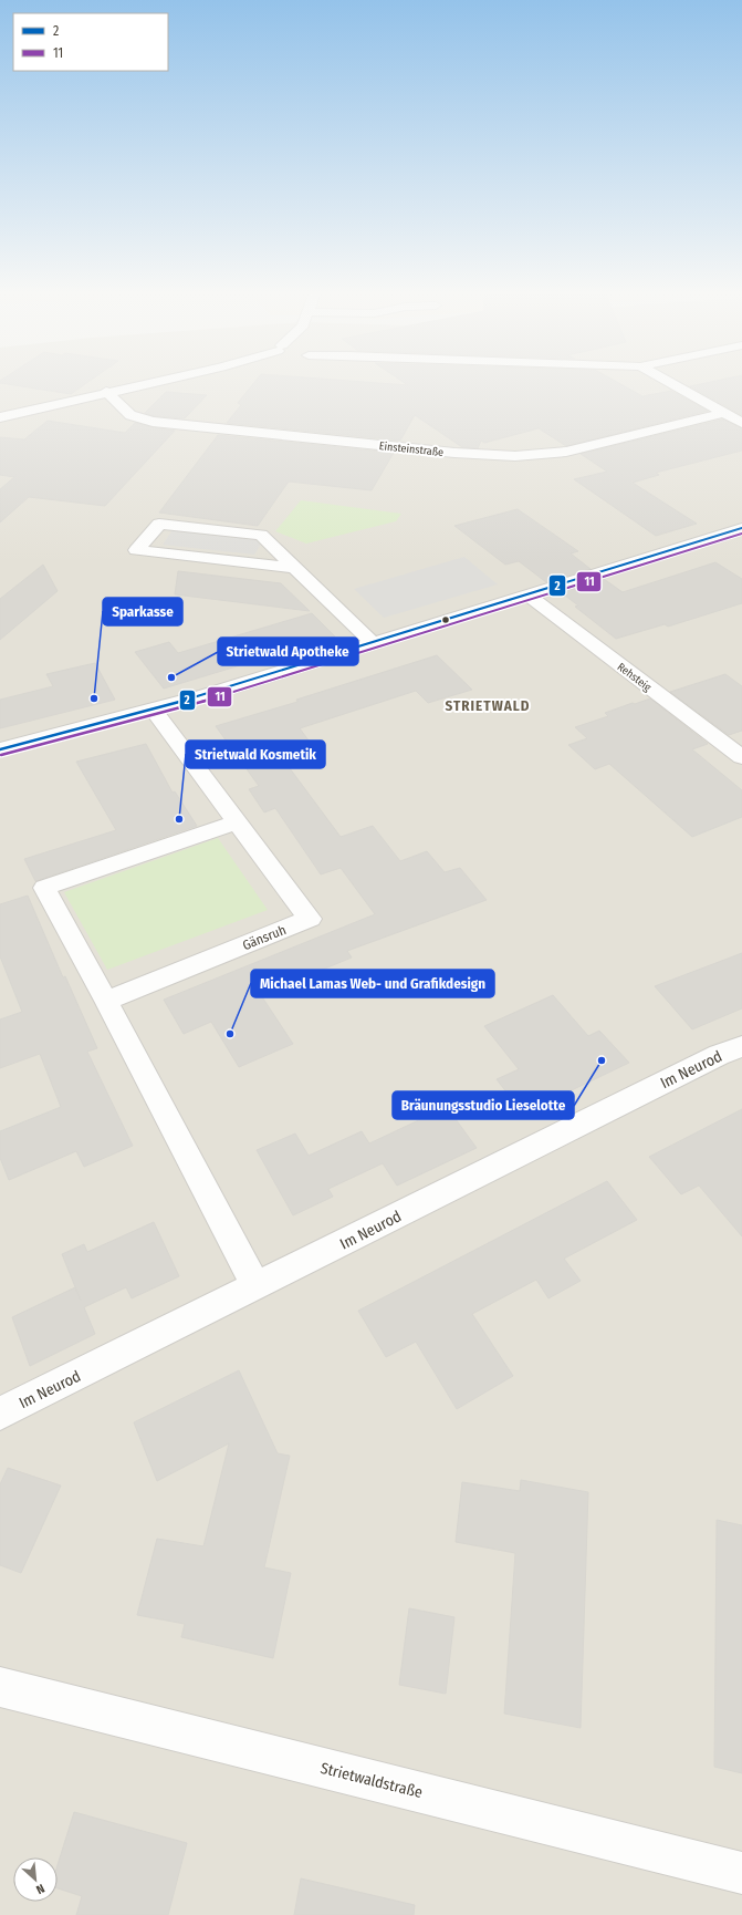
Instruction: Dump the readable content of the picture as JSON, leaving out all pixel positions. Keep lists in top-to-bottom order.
{
  "streets": {
    "street": [
      "Einsteinstraße",
      "Rehsteig",
      "Gänsruh",
      "Im Neurod",
      "Strietwaldstraße"
    ]
  },
  "districts": ["STRIETWALD"],
  "places": [
    "Strietwald Apotheke",
    "Sparkasse",
    "Strietwald Kosmetik",
    "Michael Lamas Web- und Grafikdesign",
    "Bräunungsstudio Lieselotte"
  ],
  "lines": ["transit line 2", "transit line 11"],
  "legend": ["2", "11"],
  "north": "bottom right"
}
